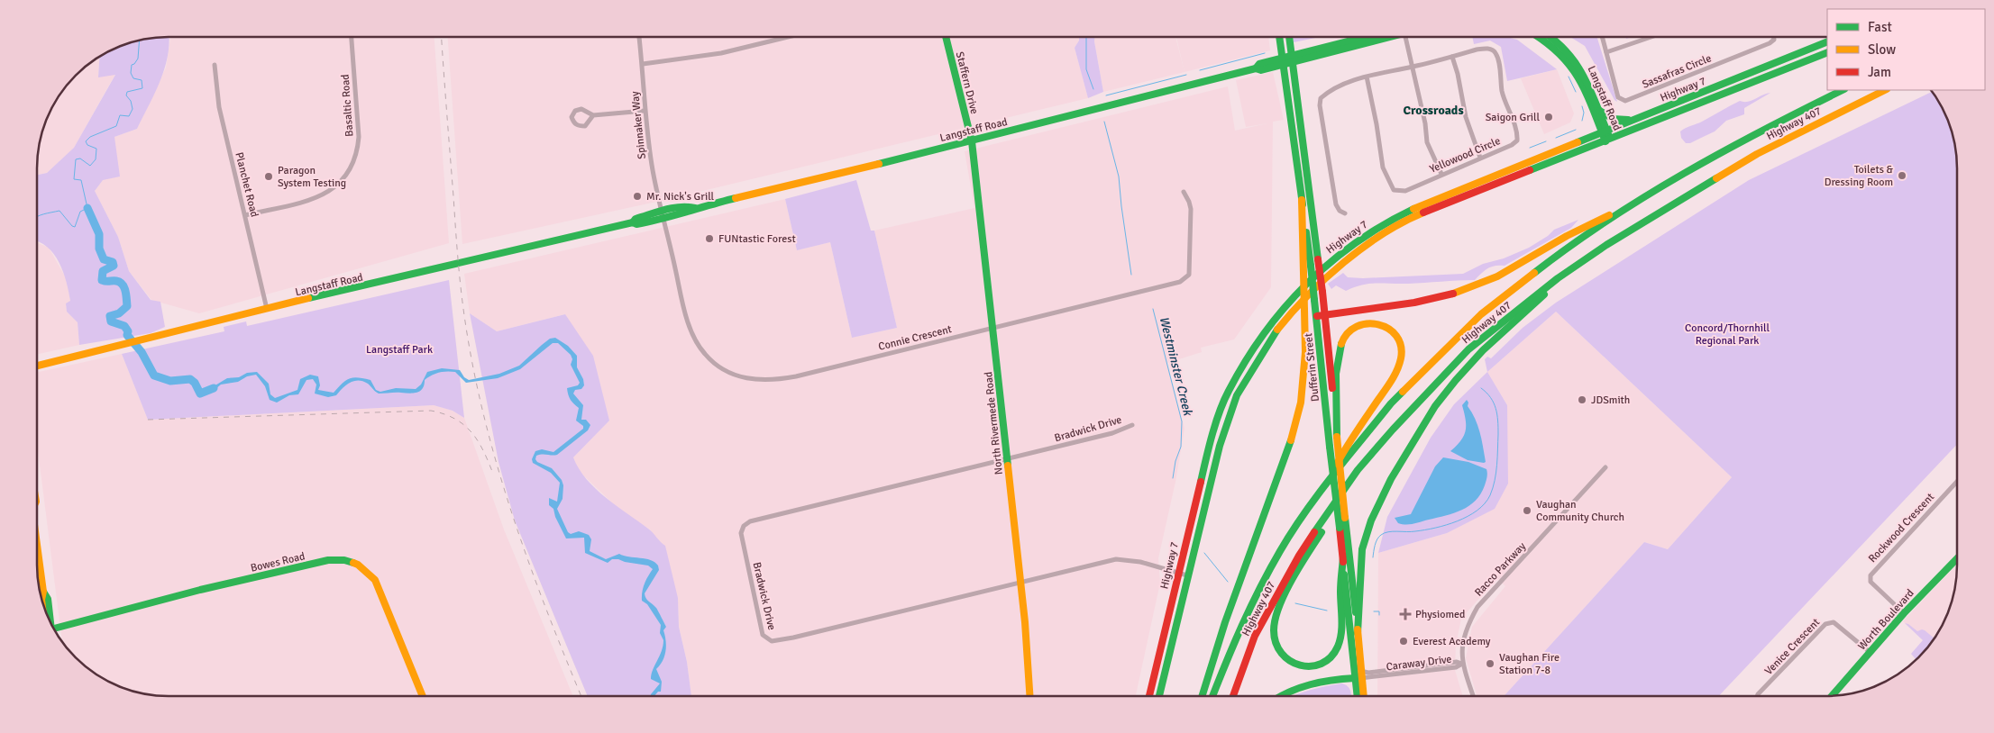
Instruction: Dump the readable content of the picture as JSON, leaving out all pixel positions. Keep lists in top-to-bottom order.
{
  "streets": {
    "main road": [
      "Staffern Drive",
      "Highway 7",
      "Langstaff Road",
      "Highway 407",
      "Dufferin Street",
      "North Rivermede Road",
      "Bowes Road",
      "Worth Boulevard"
    ],
    "street": [
      "Sassafras Circle",
      "Basaltic Road",
      "Spinnaker Way",
      "Yellowood Circle",
      "Planchet Road",
      "Connie Crescent",
      "Bradwick Drive",
      "Rockwood Crescent",
      "Racco Parkway",
      "Venice Crescent",
      "Caraway Drive"
    ]
  },
  "crossings": [
    ["Staffern Drive", "Langstaff Road"],
    ["Staffern Drive", "North Rivermede Road"],
    ["Highway 7", "Langstaff Road"],
    ["Highway 7", "Bradwick Drive"],
    ["Langstaff Road", "Spinnaker Way"],
    ["Langstaff Road", "Planchet Road"],
    ["Langstaff Road", "Connie Crescent"],
    ["Langstaff Road", "Dufferin Street"],
    ["Langstaff Road", "North Rivermede Road"],
    ["Basaltic Road", "Planchet Road"],
    ["Spinnaker Way", "Connie Crescent"],
    ["Connie Crescent", "North Rivermede Road"],
    ["Dufferin Street", "Caraway Drive"],
    ["North Rivermede Road", "Bradwick Drive"],
    ["Rockwood Crescent", "Worth Boulevard"],
    ["Racco Parkway", "Caraway Drive"],
    ["Worth Boulevard", "Venice Crescent"]
  ],
  "districts": ["Crossroads"],
  "water": ["Westminster Creek"],
  "parks": ["Concord/Thornhill Regional Park", "Langstaff Park"],
  "places": {
    "other": [
      "Saigon Grill",
      "Toilets & Dressing Room",
      "Paragon System Testing",
      "Mr. Nick's Grill",
      "FUNtastic Forest",
      "JDSmith",
      "Vaughan Community Church",
      "Everest Academy",
      "Vaughan Fire Station 7-8"
    ],
    "health": ["Physiomed"]
  },
  "legend": ["Fast", "Slow", "Jam"]
}
